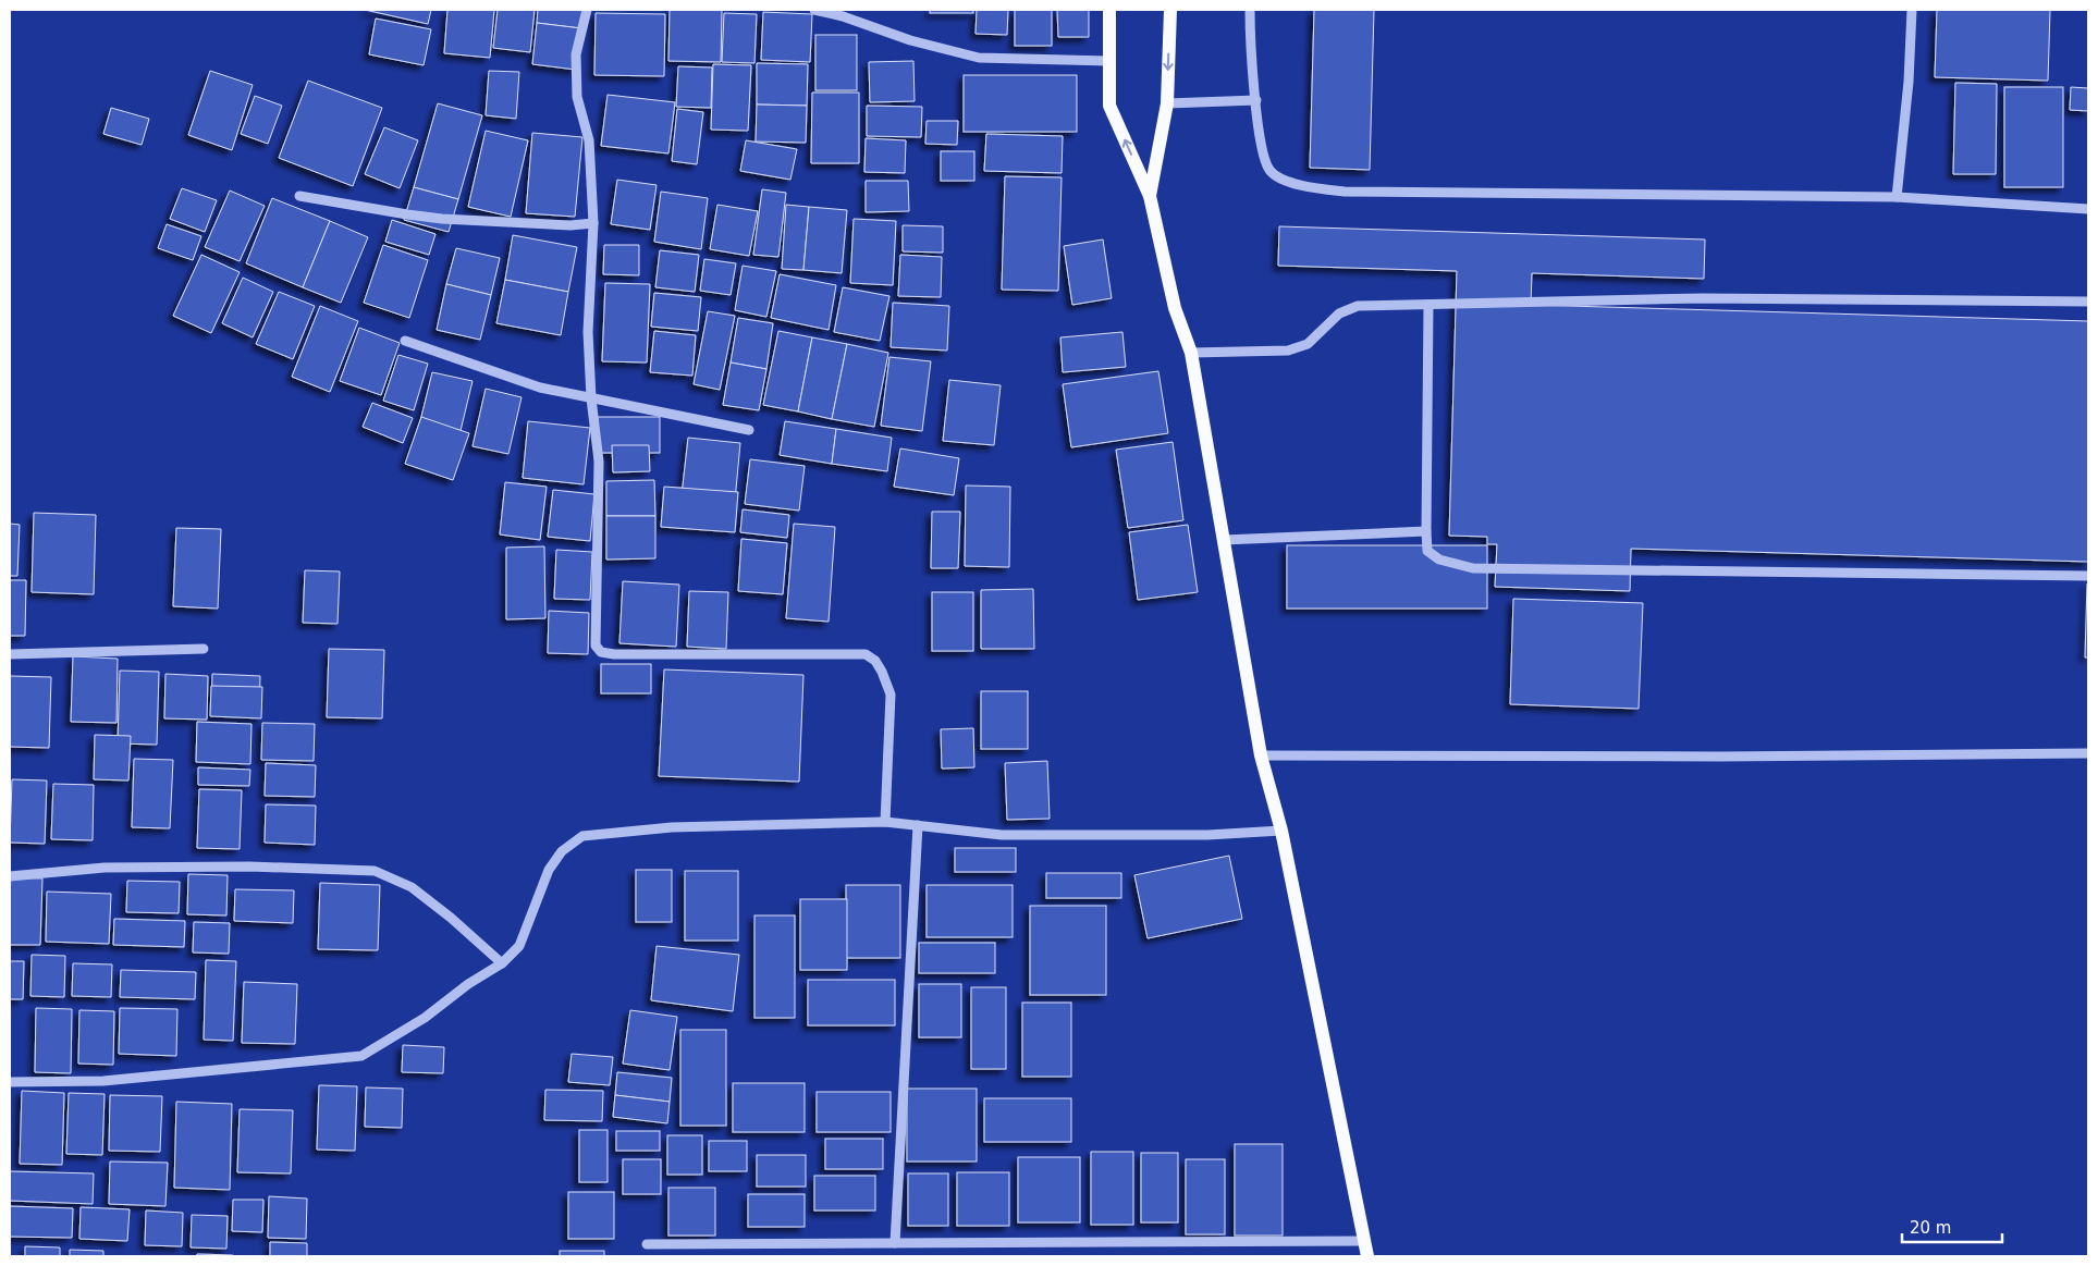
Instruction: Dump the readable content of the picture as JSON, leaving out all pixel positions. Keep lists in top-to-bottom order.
{
  "scale_bar": "20 m"
}
